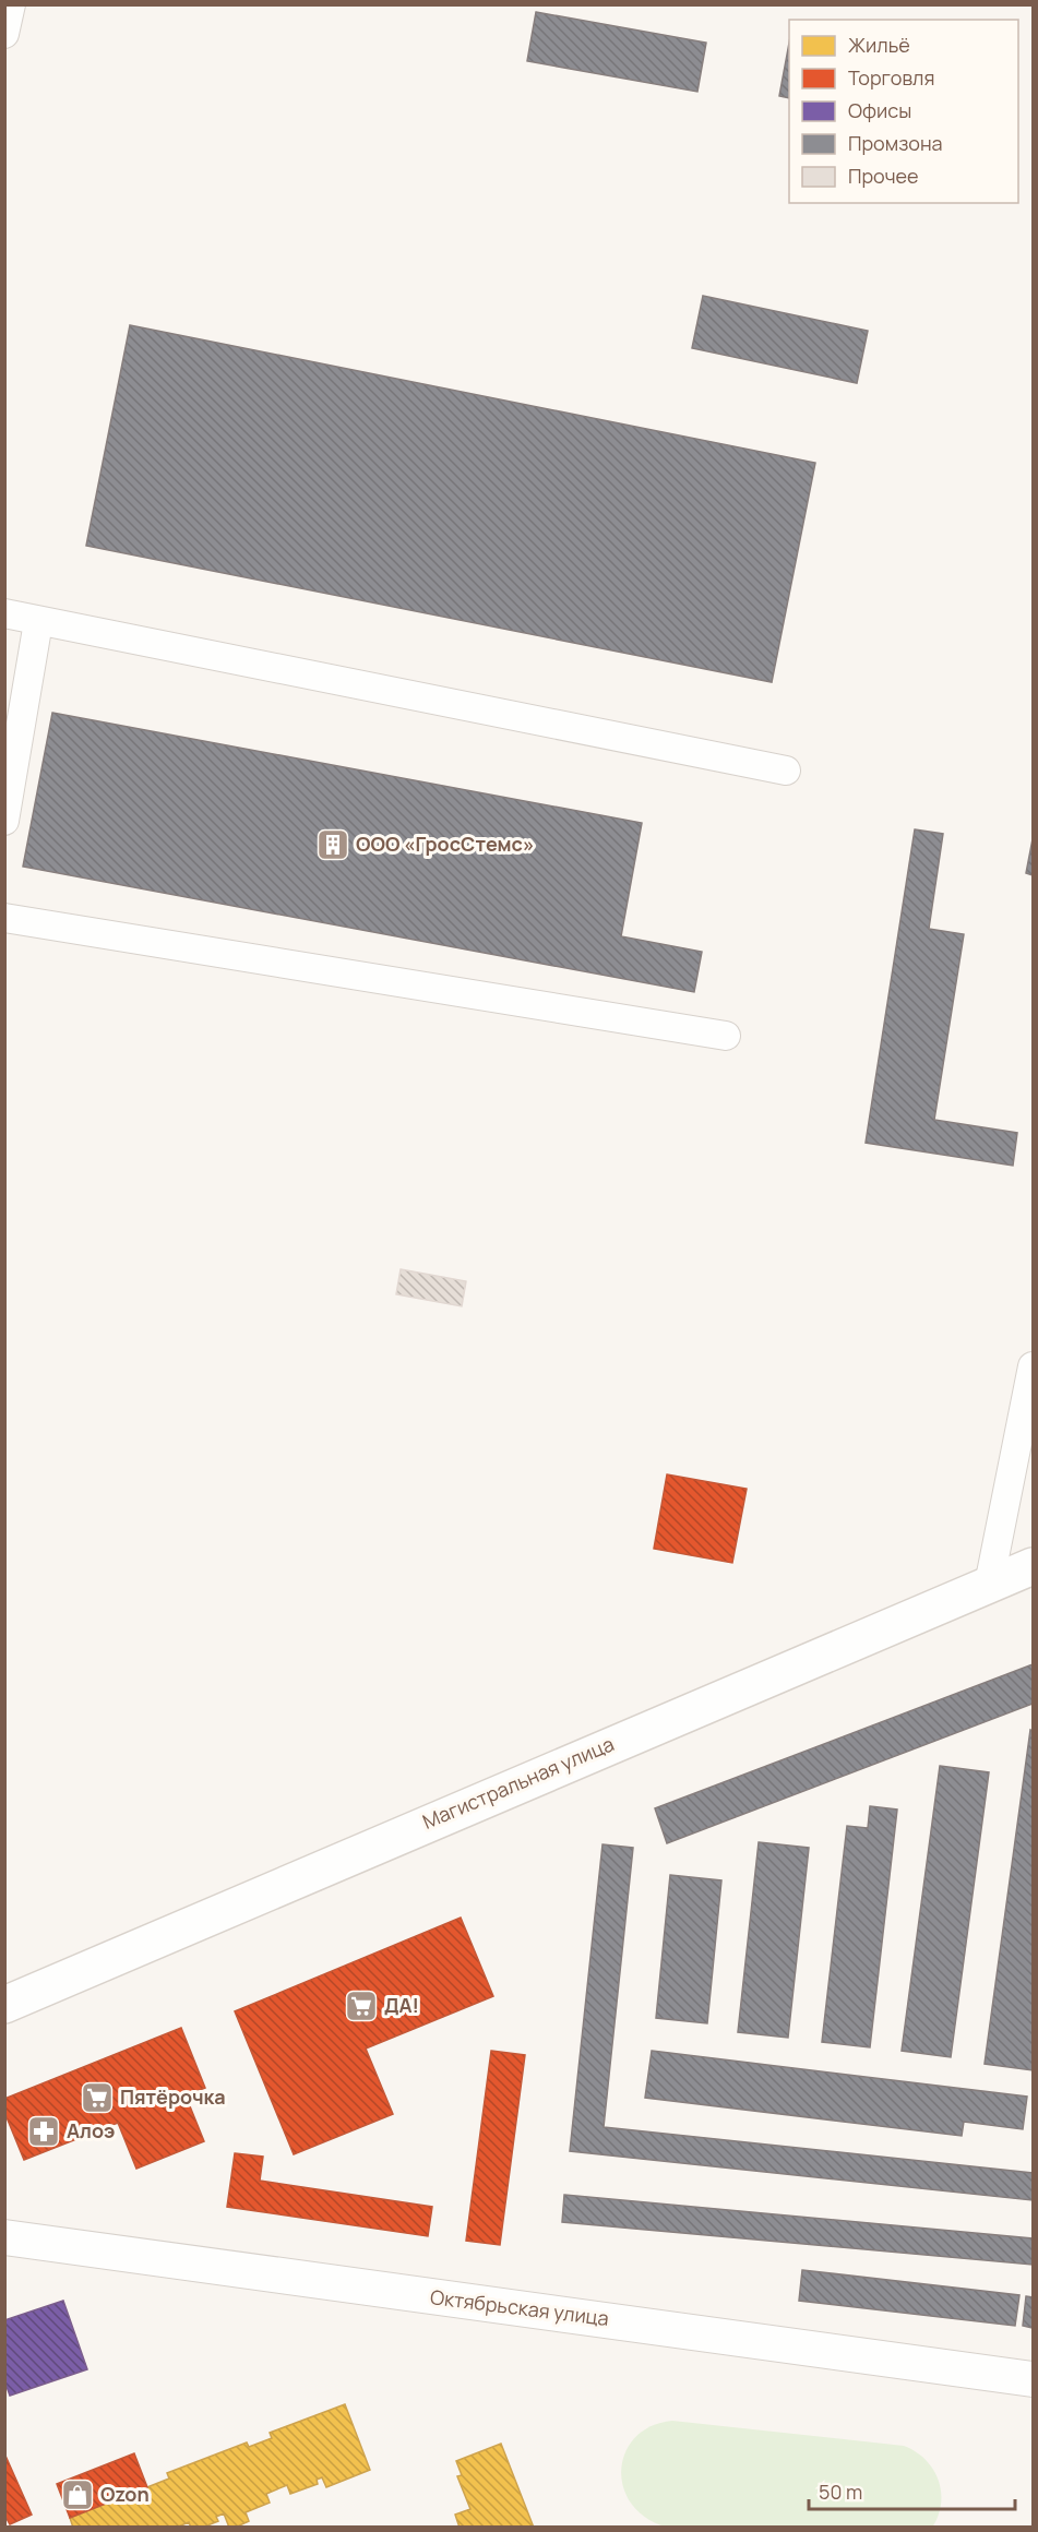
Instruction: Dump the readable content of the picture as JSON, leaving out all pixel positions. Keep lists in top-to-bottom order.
{
  "streets": {
    "main road": ["Магистральная улица"],
    "street": ["Октябрьская улица"]
  },
  "places": {
    "building": ["ООО «ГросСтемс»"],
    "supermarket": ["ДА!", "Пятёрочка"],
    "pharmacy": ["Алоэ"],
    "shop": ["Ozon"]
  },
  "legend": [
    "Жильё",
    "Торговля",
    "Офисы",
    "Промзона",
    "Прочее"
  ],
  "scale_bar": "50 m"
}
